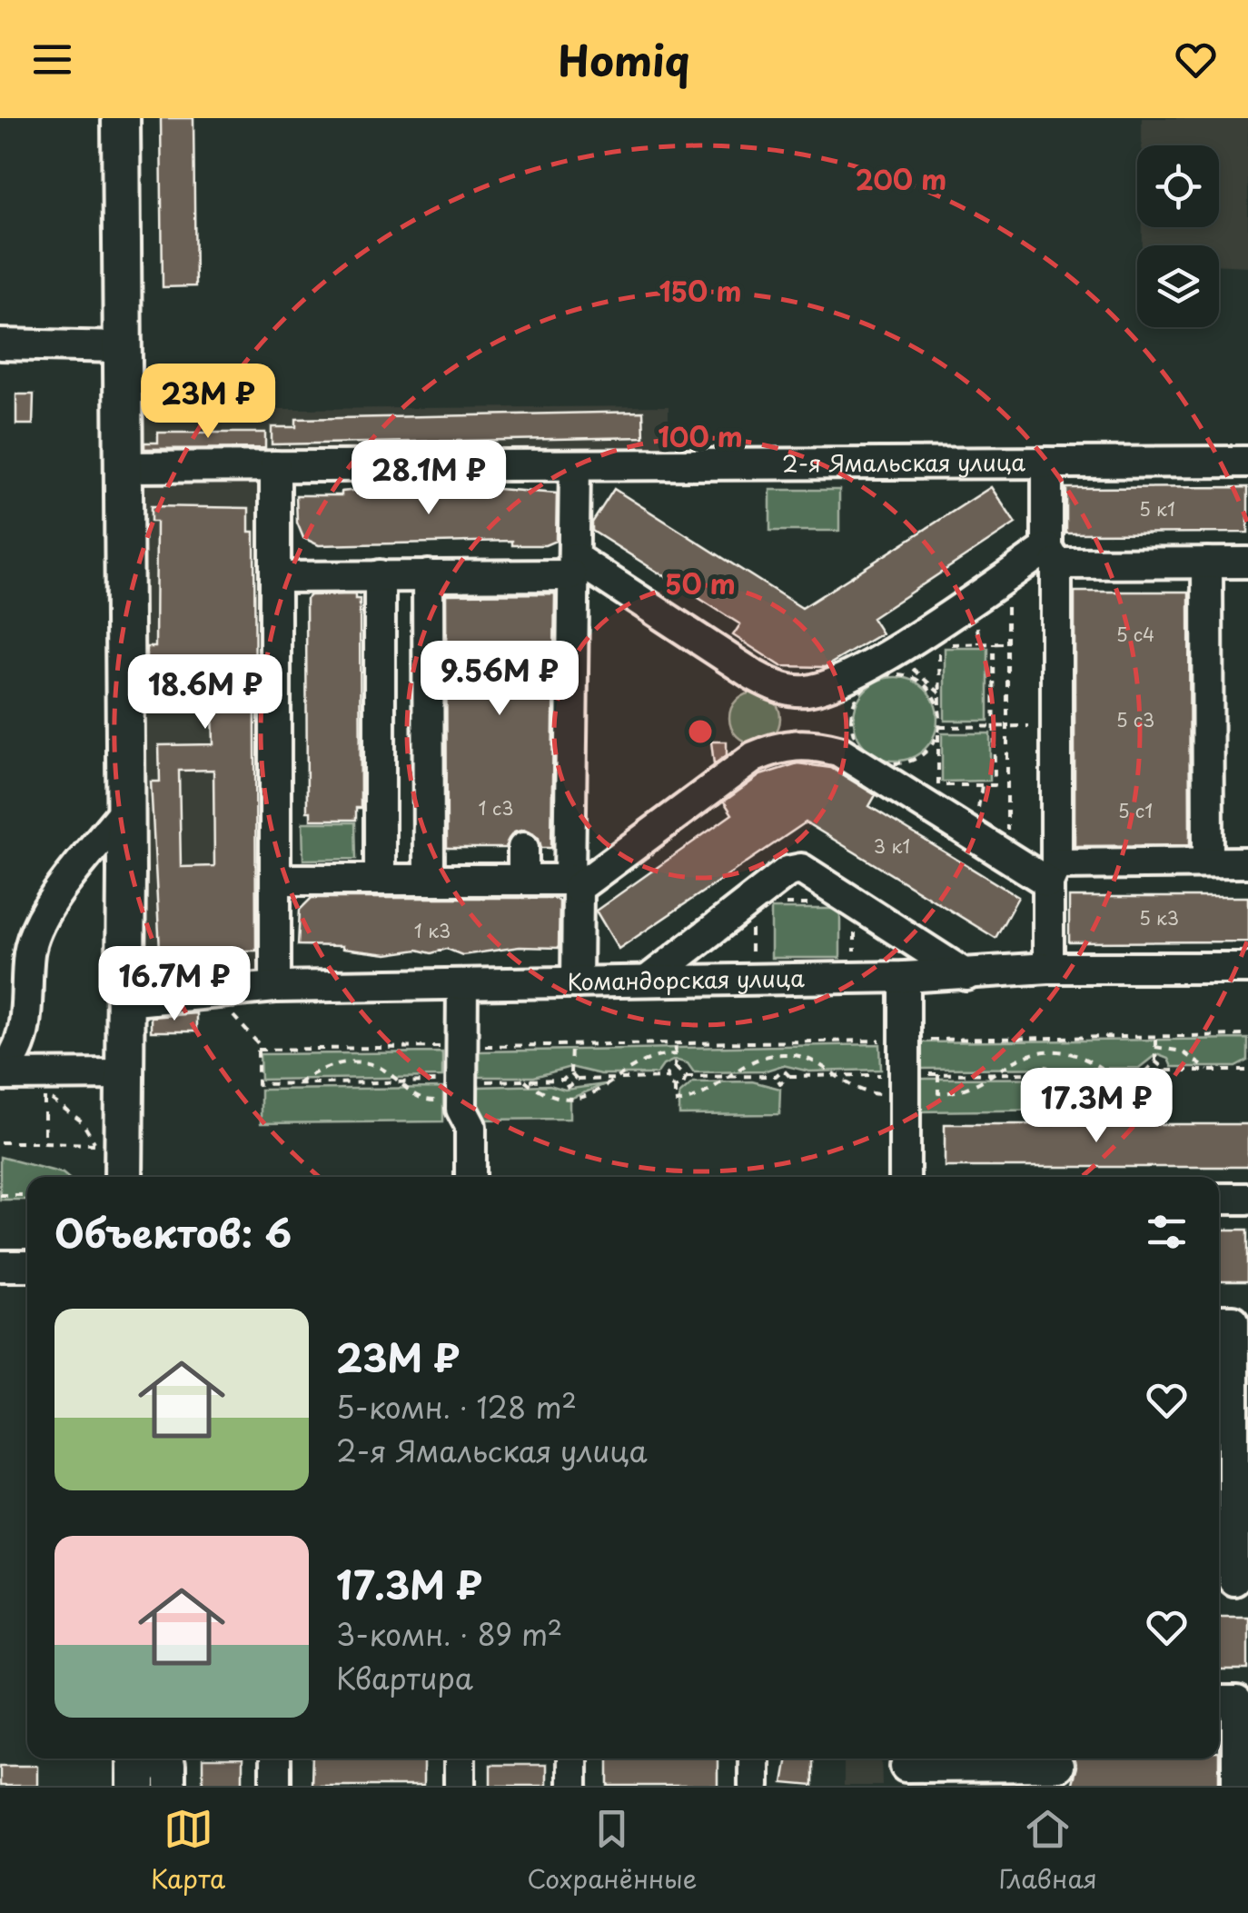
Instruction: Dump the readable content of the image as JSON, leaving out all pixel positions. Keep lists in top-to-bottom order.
{
  "streets": {
    "street": ["2-я Ямальская улица", "Командорская улица"]
  },
  "house_numbers": [
    "5 к1",
    "5 с4",
    "5 с3",
    "1 с3",
    "5 с1",
    "3 к1",
    "5 к3",
    "1 к3"
  ],
  "page": {
    "header": "Homiq",
    "price": [
      "23M ₽",
      "28.1M ₽",
      "9.56M ₽",
      "18.6M ₽",
      "16.7M ₽",
      "17.3M ₽"
    ],
    "heading": "Объектов: 6",
    "list": [
      {
        "name": "23M ₽",
        "note": "5-комн. · 128 m² · 2-я Ямальская улица"
      },
      {
        "name": "17.3M ₽",
        "note": "3-комн. · 89 m² · Квартира"
      }
    ],
    "tabs": ["Карта", "Сохранённые", "Главная"]
  },
  "rings": [
    "200 m",
    "150 m",
    "100 m",
    "50 m"
  ]
}
